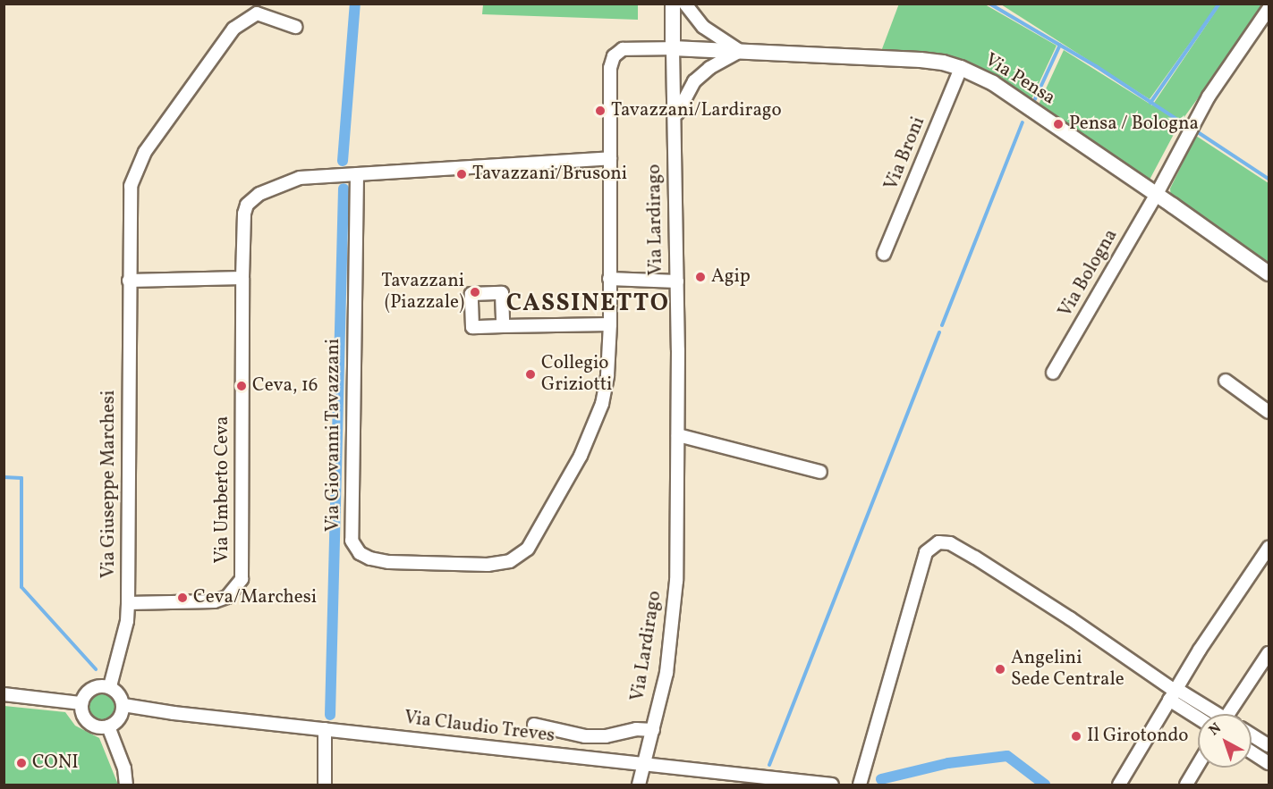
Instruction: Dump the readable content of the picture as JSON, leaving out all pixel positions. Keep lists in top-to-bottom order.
{
  "streets": {
    "street": [
      "Via Pensa",
      "Via Broni",
      "Via Lardirago",
      "Via Bologna",
      "Via Giovanni Tavazzani",
      "Via Giuseppe Marchesi",
      "Via Umberto Ceva",
      "Via Claudio Treves"
    ]
  },
  "crossings": [
    ["Via Pensa", "Via Broni"],
    ["Via Pensa", "Via Lardirago"],
    ["Via Pensa", "Via Bologna"],
    ["Via Pensa", "Via Giovanni Tavazzani"],
    ["Via Lardirago", "Via Giovanni Tavazzani"],
    ["Via Lardirago", "Via Claudio Treves"],
    ["Via Giuseppe Marchesi", "Via Umberto Ceva"],
    ["Via Giuseppe Marchesi", "Via Claudio Treves"]
  ],
  "districts": ["CASSINETTO"],
  "places": [
    "Tavazzani/Lardirago",
    "Pensa / Bologna",
    "Tavazzani/Brusoni",
    "Agip",
    "Tavazzani (Piazzale)",
    "Collegio Griziotti",
    "Ceva, 16",
    "Ceva/Marchesi",
    "Angelini Sede Centrale",
    "Il Girotondo",
    "CONI"
  ],
  "north": "top left"
}
